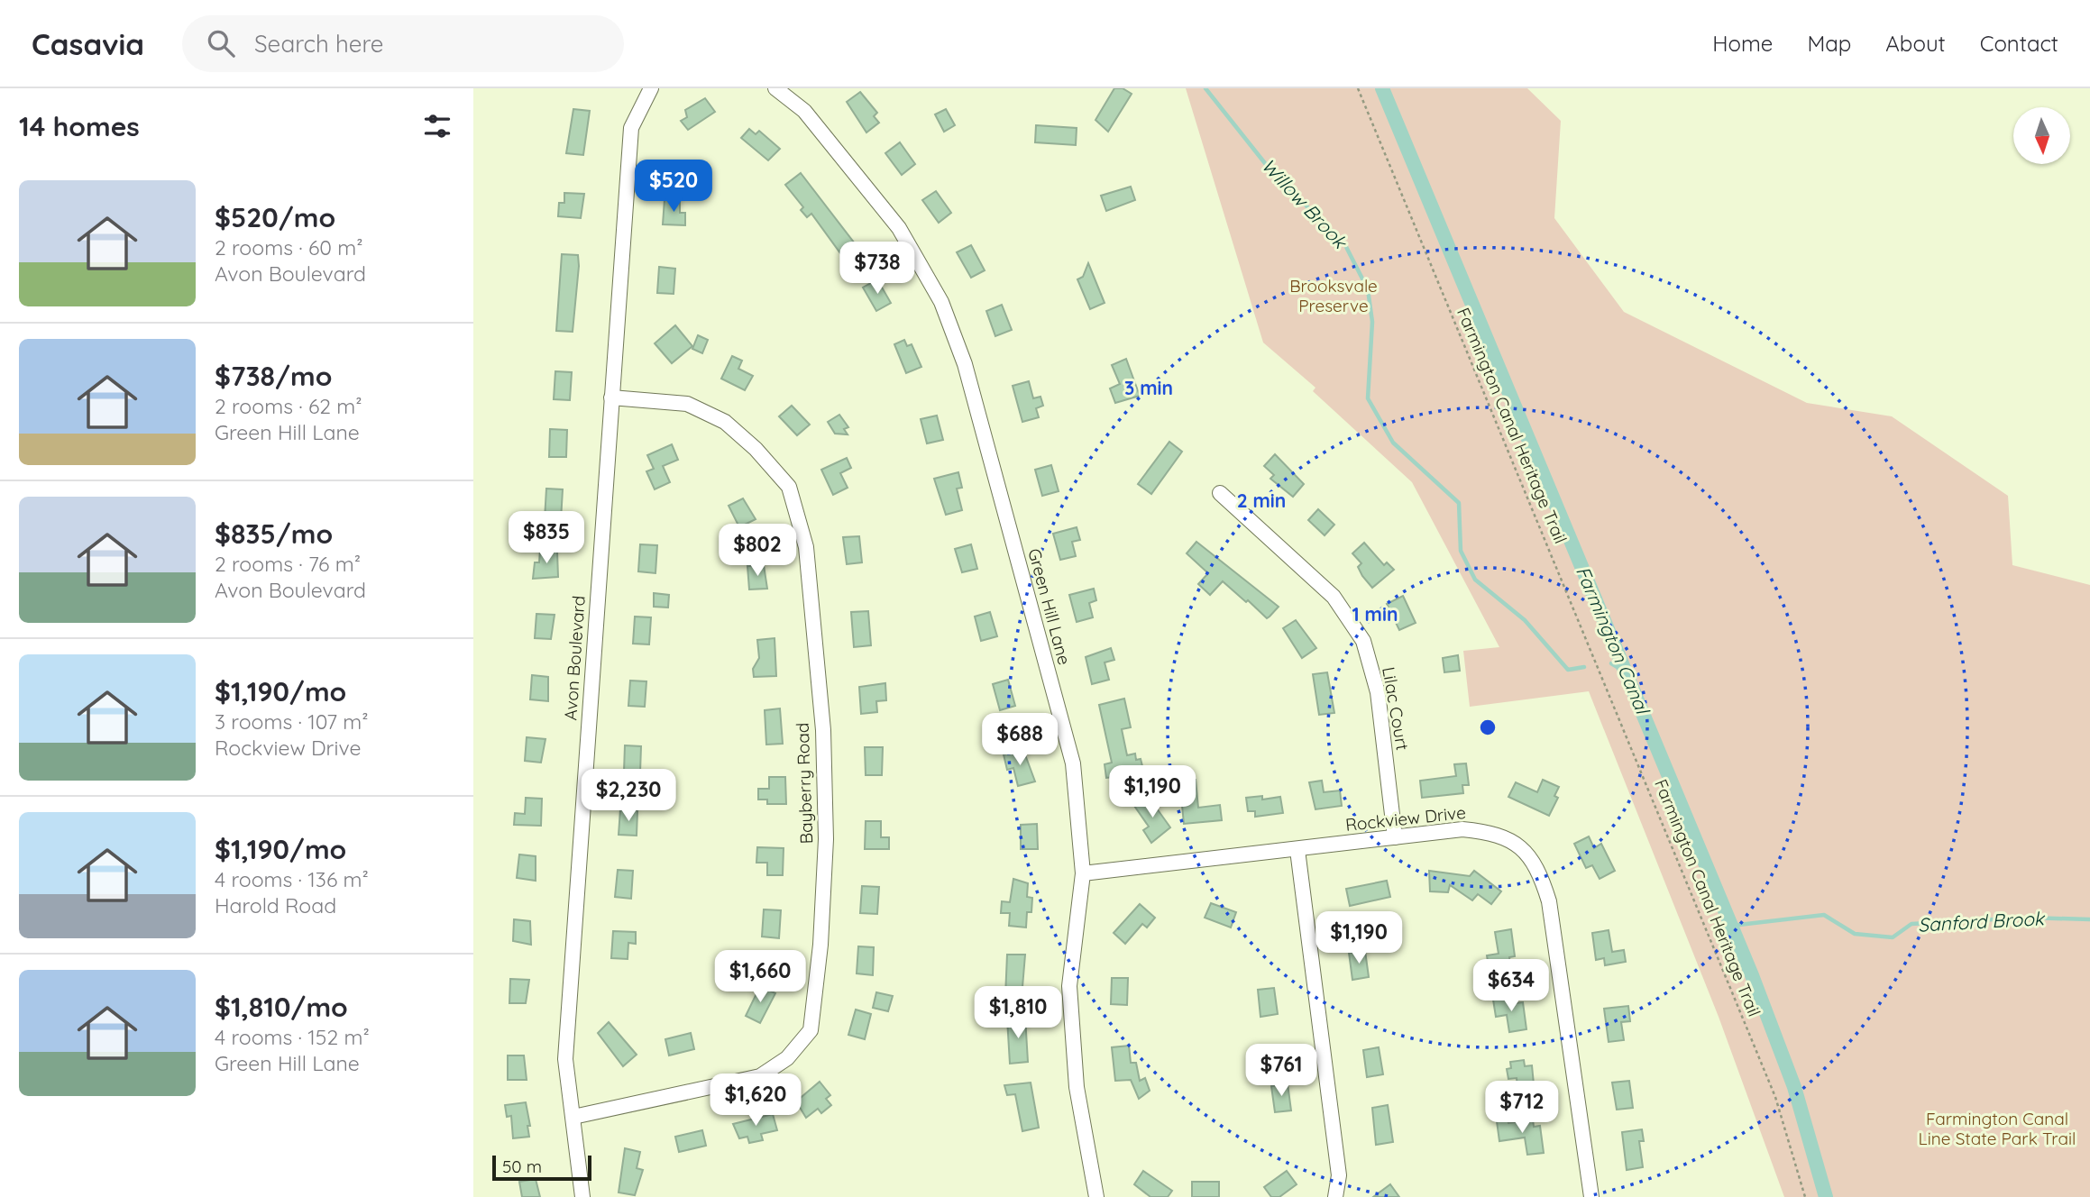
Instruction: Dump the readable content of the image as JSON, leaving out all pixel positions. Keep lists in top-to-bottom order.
{
  "streets": {
    "street": [
      "Green Hill Lane",
      "Avon Boulevard",
      "Lilac Court",
      "Bayberry Road",
      "Rockview Drive"
    ],
    "path": ["Farmington Canal Heritage Trail"]
  },
  "crossings": [
    ["Green Hill Lane", "Rockview Drive"],
    ["Avon Boulevard", "Bayberry Road"],
    ["Lilac Court", "Rockview Drive"]
  ],
  "water": ["Willow Brook", "Farmington Canal", "Sanford Brook"],
  "parks": ["Brooksvale Preserve", "Farmington Canal Line State Park Trail"],
  "scale_bar": "50 m",
  "north": "bottom",
  "page": {
    "header": "Casavia",
    "search": "Search here",
    "nav": [
      "Home",
      "Map",
      "About",
      "Contact"
    ],
    "heading": "14 homes",
    "price": [
      "$520",
      "$738",
      "$835",
      "$802",
      "$688",
      "$1,190",
      "$2,230",
      "$1,190",
      "$1,660",
      "$634",
      "$1,810",
      "$761",
      "$1,620",
      "$712"
    ],
    "list": [
      {
        "name": "$520/mo",
        "note": "2 rooms · 60 m² · Avon Boulevard"
      },
      {
        "name": "$738/mo",
        "note": "2 rooms · 62 m² · Green Hill Lane"
      },
      {
        "name": "$835/mo",
        "note": "2 rooms · 76 m² · Avon Boulevard"
      },
      {
        "name": "$1,190/mo",
        "note": "3 rooms · 107 m² · Rockview Drive"
      },
      {
        "name": "$1,190/mo",
        "note": "4 rooms · 136 m² · Harold Road"
      },
      {
        "name": "$1,810/mo",
        "note": "4 rooms · 152 m² · Green Hill Lane"
      }
    ],
    "scale": "50 m"
  },
  "rings": ["3 min", "2 min", "1 min"]
}
